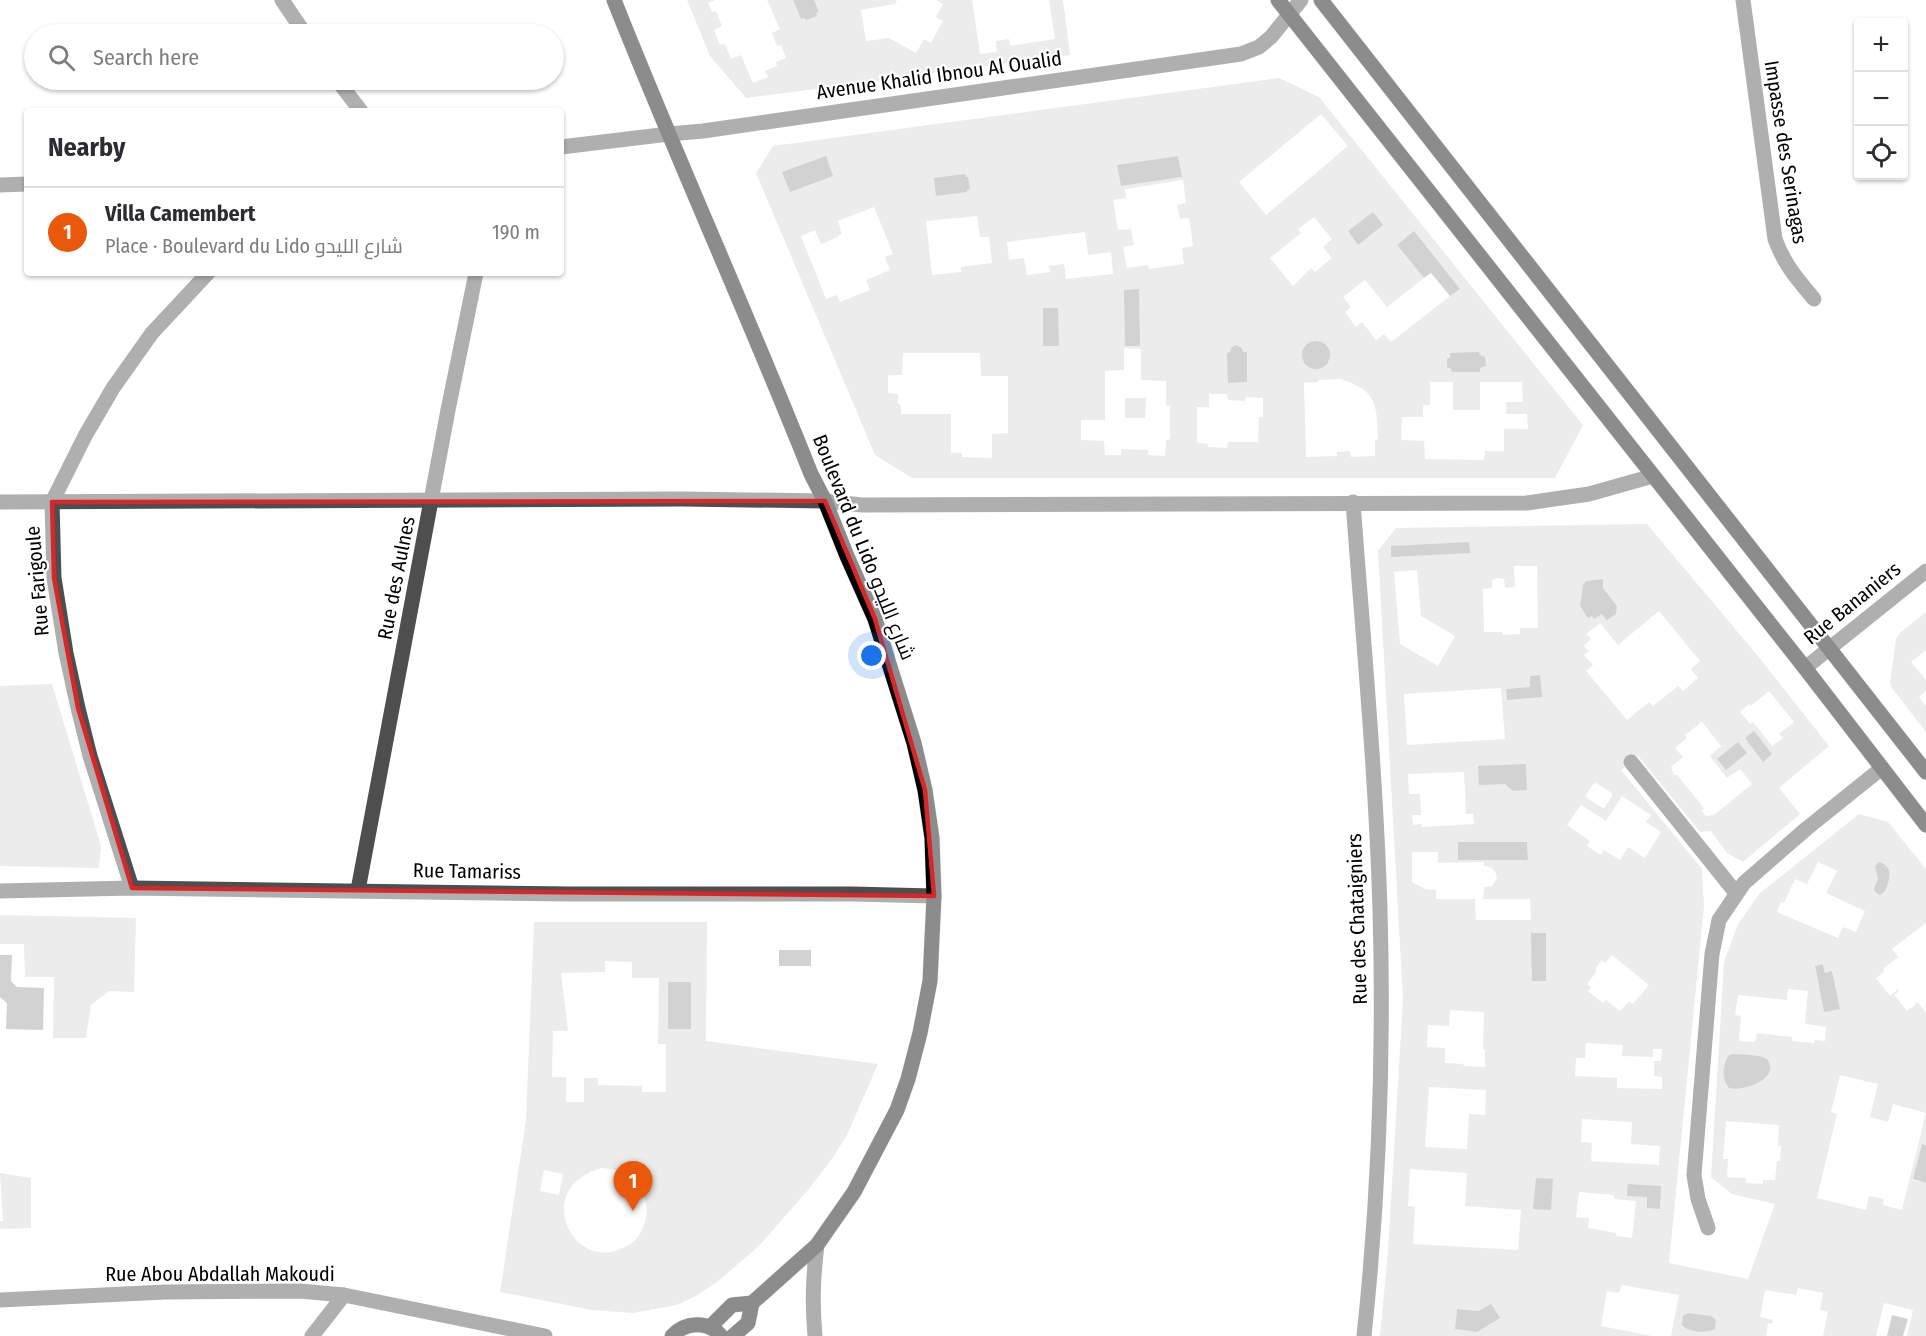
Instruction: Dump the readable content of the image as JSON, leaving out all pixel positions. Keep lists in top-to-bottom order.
{
  "streets": {
    "main road": ["Boulevard du Lido شارع الليدو"],
    "street": [
      "Avenue Khalid Ibnou Al Oualid",
      "Impasse des Serinagas",
      "Rue des Aulnes",
      "Rue Farigoule",
      "Rue Bananiers",
      "Rue Tamariss",
      "Rue des Chataigniers",
      "Rue Abou Abdallah Makoudi"
    ]
  },
  "crossings": [
    ["Avenue Khalid Ibnou Al Oualid", "Boulevard du Lido شارع الليدو"],
    ["Boulevard du Lido شارع الليدو", "Rue Tamariss"],
    ["Rue des Aulnes", "Rue Tamariss"],
    ["Rue Farigoule", "Rue Tamariss"]
  ],
  "page": {
    "map_buttons": ["+", "−"],
    "search": "Search here",
    "heading": "Nearby",
    "list": [
      {
        "mark": "1",
        "name": "Villa Camembert",
        "note": "Place · Boulevard du Lido شارع الليدو",
        "value": "190 m"
      }
    ],
    "pins": "1"
  }
}
